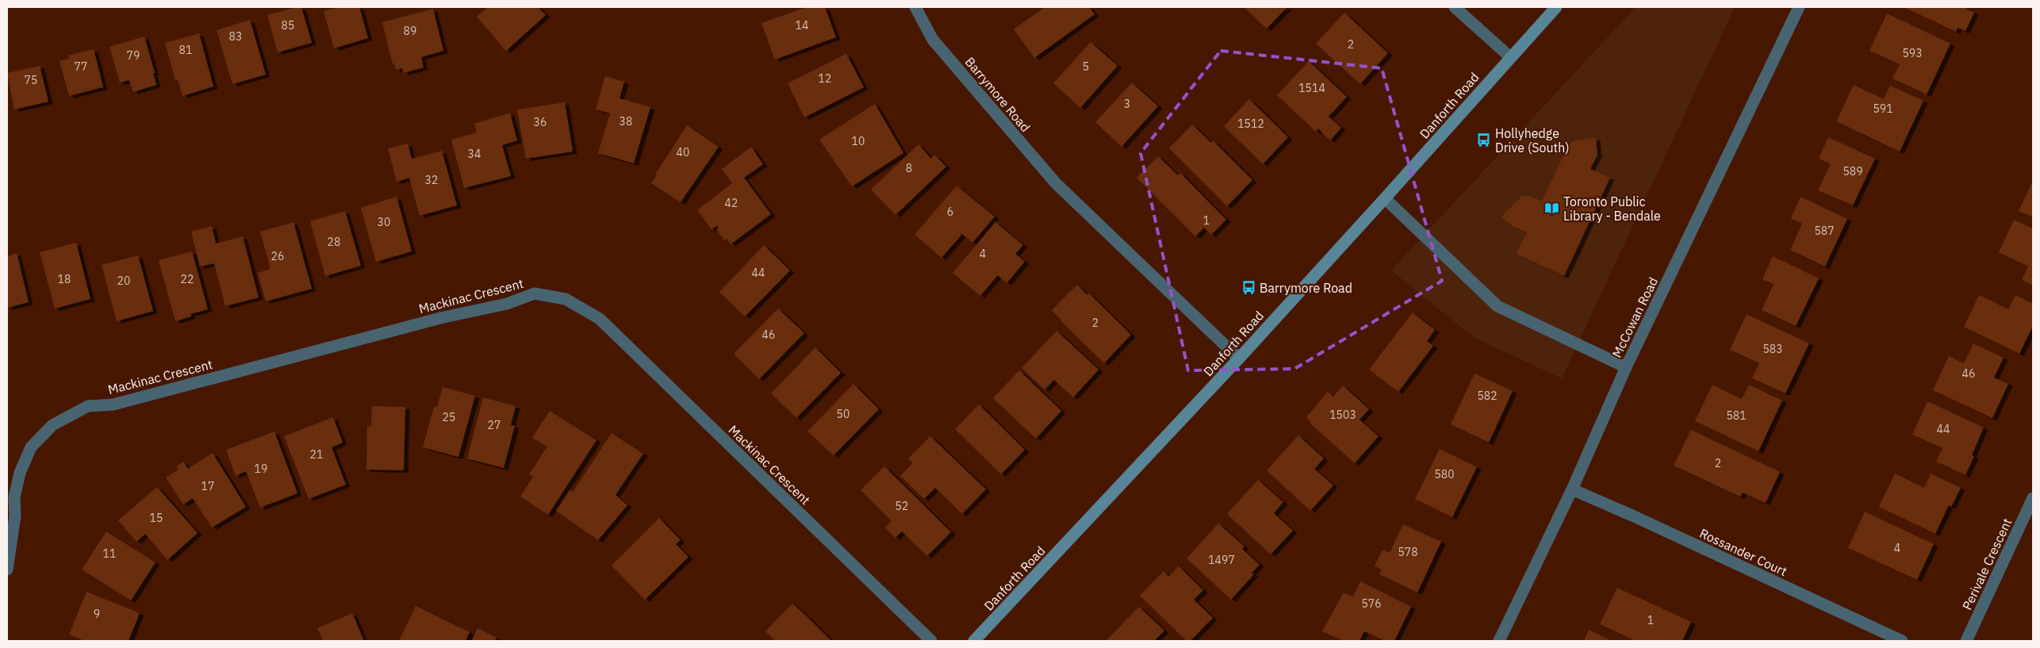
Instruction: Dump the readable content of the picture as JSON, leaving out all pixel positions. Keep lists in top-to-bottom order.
{
  "streets": {
    "main road": ["Danforth Road"],
    "street": [
      "Barrymore Road",
      "Mackinac Crescent",
      "McCowan Road",
      "Rossander Court",
      "Perivale Crescent"
    ]
  },
  "crossings": [
    ["Barrymore Road", "Danforth Road"],
    ["McCowan Road", "Rossander Court"]
  ],
  "places": {
    "bus stop": ["Hollyhedge Drive (South)", "Barrymore Road"],
    "library": ["Toronto Public Library - Bendale"]
  },
  "house_numbers": [
    "85",
    "14",
    "89",
    "83",
    "2",
    "81",
    "593",
    "79",
    "77",
    "5",
    "12",
    "75",
    "1514",
    "3",
    "591",
    "38",
    "36",
    "1512",
    "10",
    "40",
    "34",
    "8",
    "589",
    "32",
    "42",
    "6",
    "1",
    "30",
    "587",
    "28",
    "4",
    "26",
    "44",
    "18",
    "22",
    "20",
    "2",
    "46",
    "583",
    "46",
    "582",
    "50",
    "1503",
    "581",
    "25",
    "27",
    "44",
    "21",
    "2",
    "19",
    "580",
    "17",
    "52",
    "15",
    "4",
    "578",
    "11",
    "1497",
    "576",
    "9",
    "1"
  ]
}
